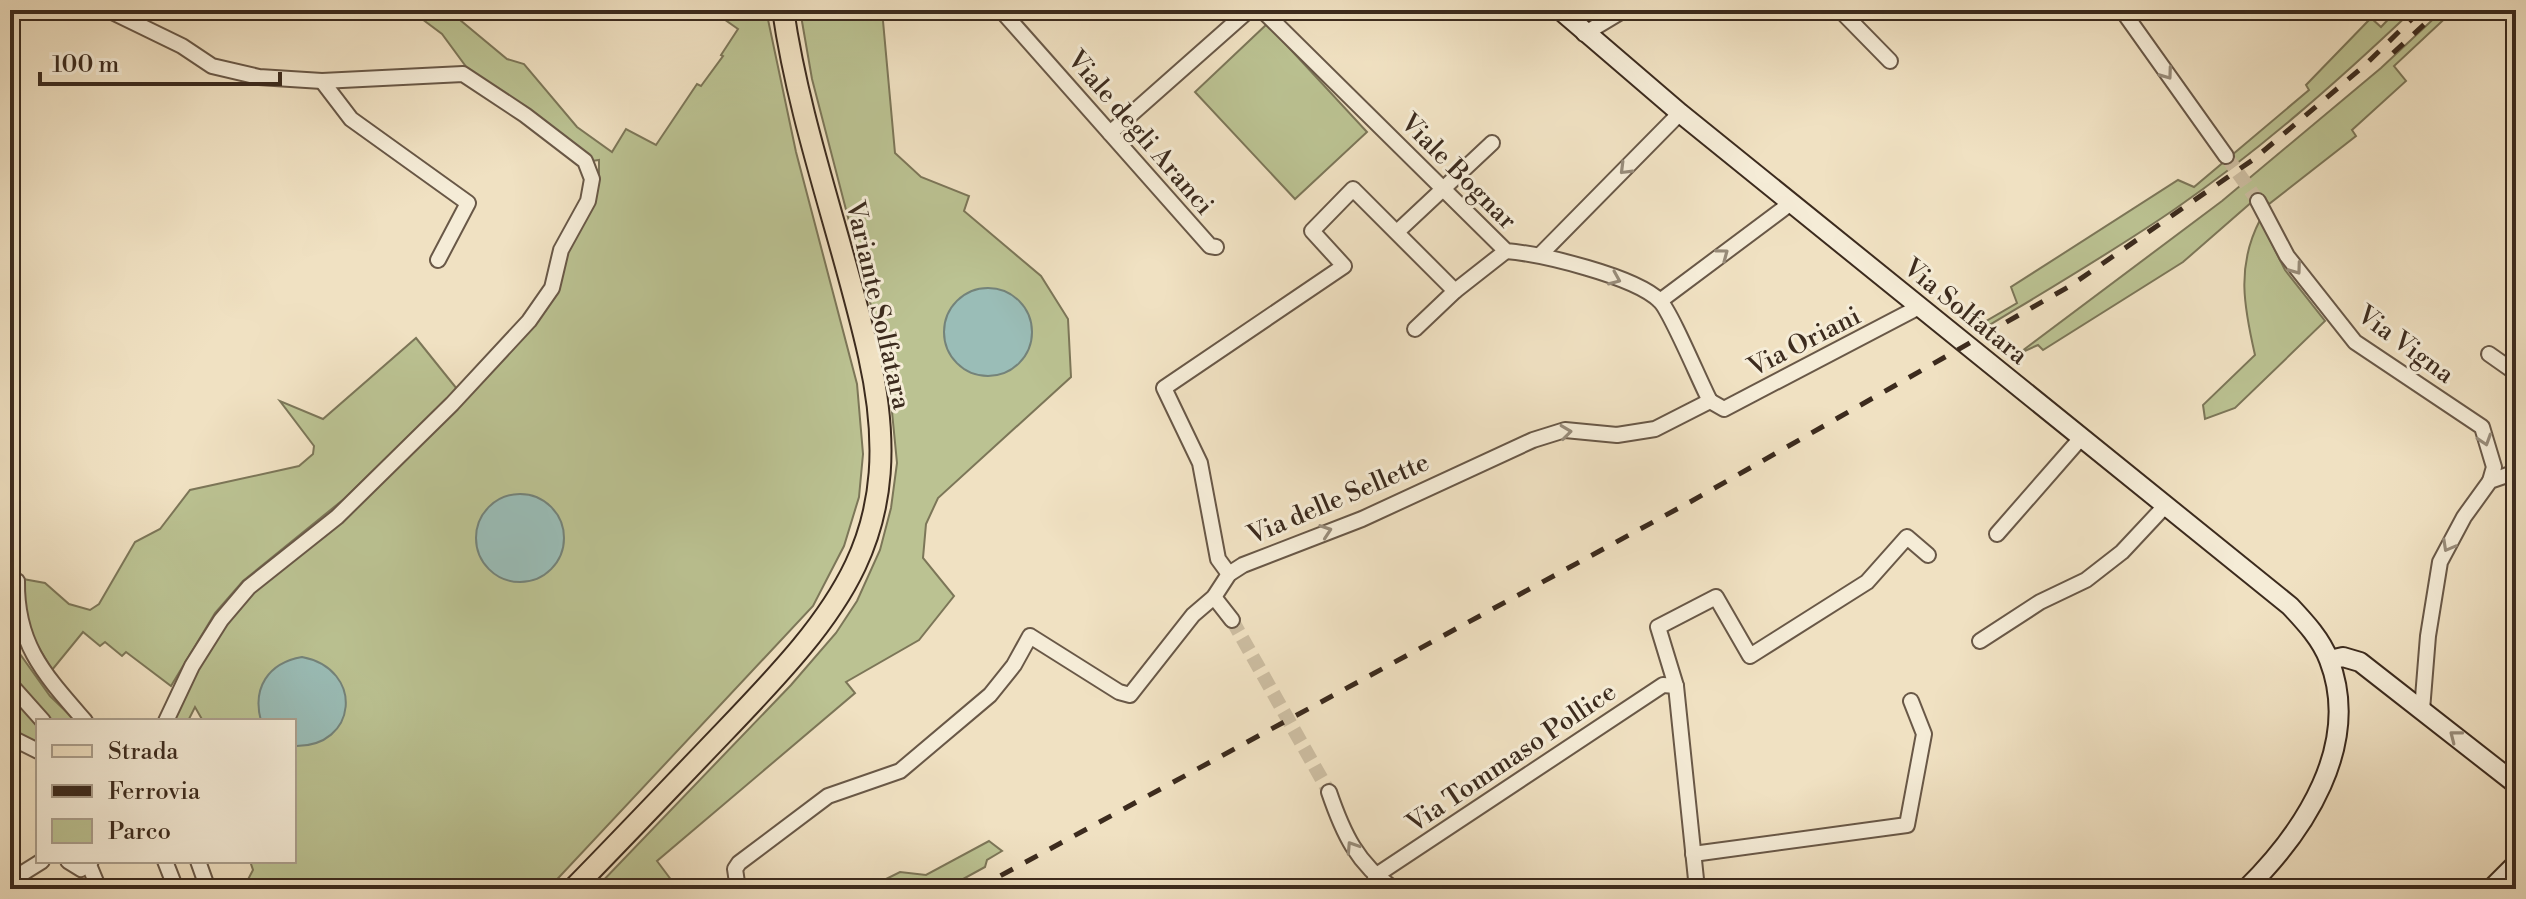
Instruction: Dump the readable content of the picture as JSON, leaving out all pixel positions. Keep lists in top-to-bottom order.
{
  "streets": {
    "main road": ["Variante Solfatara", "Via Solfatara"],
    "street": [
      "Viale degli Aranci",
      "Viale Bognar",
      "Via Oriani",
      "Via Vigna",
      "Via delle Sellette",
      "Via Tommaso Pollice"
    ]
  },
  "crossings": [
    ["Via Solfatara", "Via Oriani"],
    ["Via Oriani", "Via delle Sellette"]
  ],
  "one_way": ["Via Vigna", "Via delle Sellette"],
  "legend": ["Strada", "Ferrovia", "Parco"],
  "scale_bar": "100 m"
}
